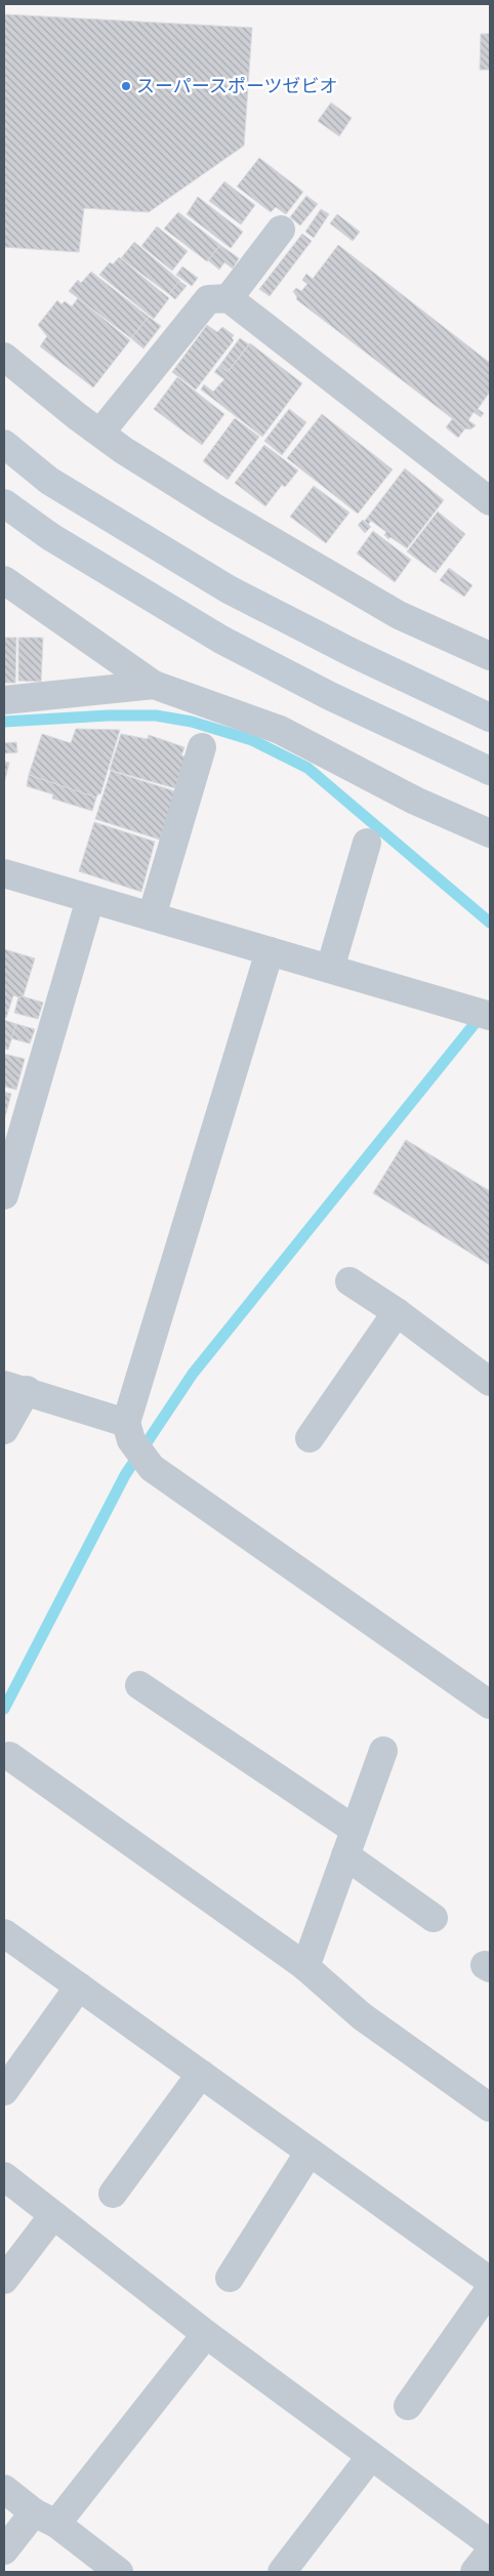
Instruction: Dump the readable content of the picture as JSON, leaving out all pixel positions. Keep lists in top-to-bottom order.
{
  "places": ["スーパースポーツゼビオ"]
}
